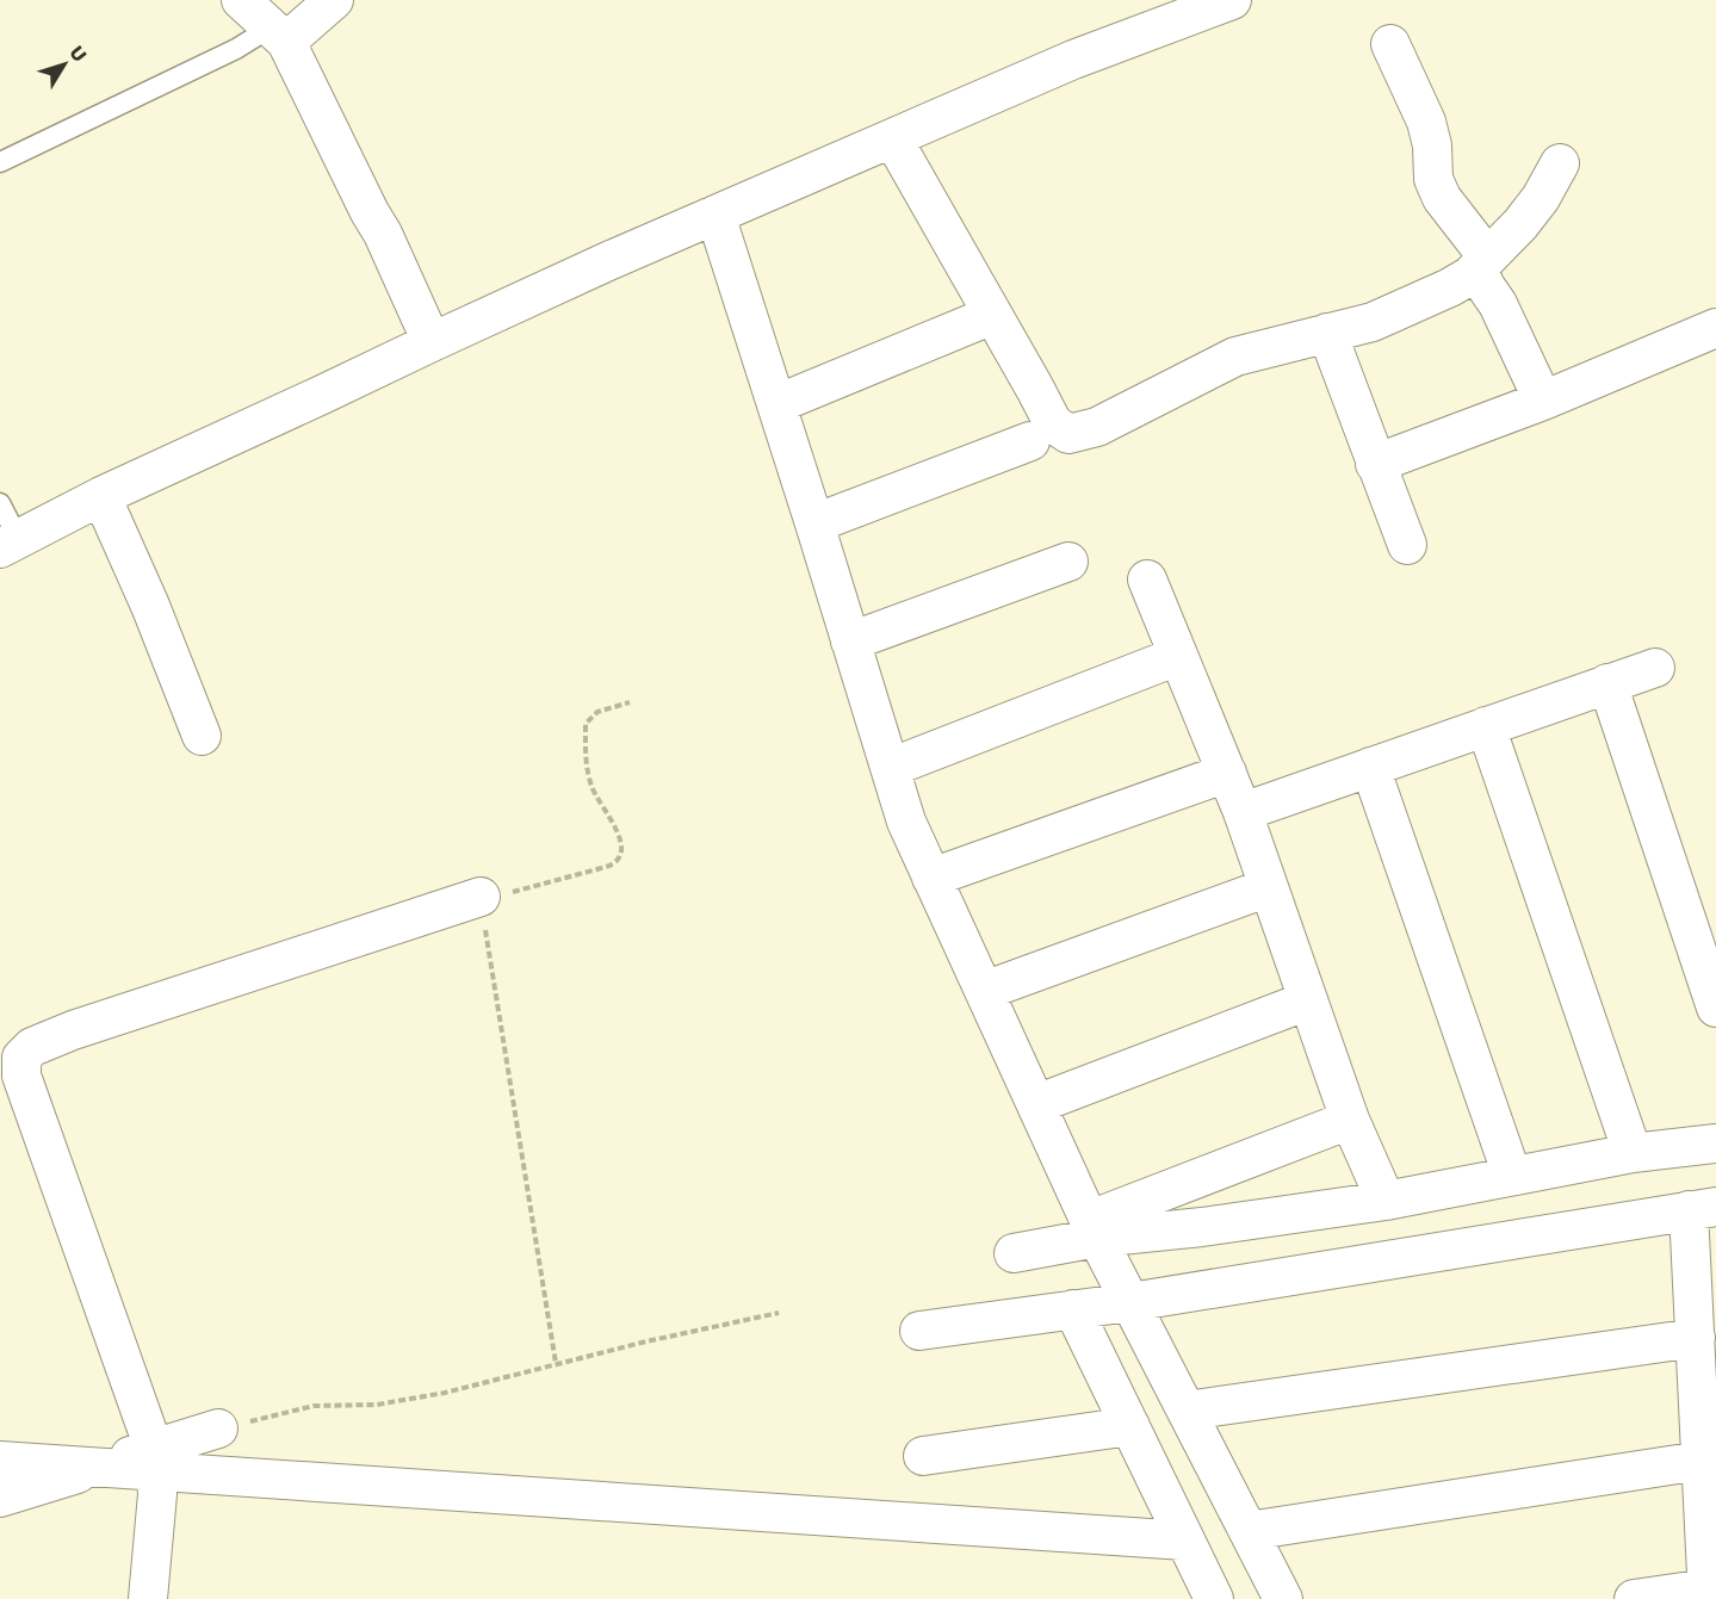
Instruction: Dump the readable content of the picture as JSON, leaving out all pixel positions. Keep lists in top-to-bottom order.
{
  "north": "top right"
}
